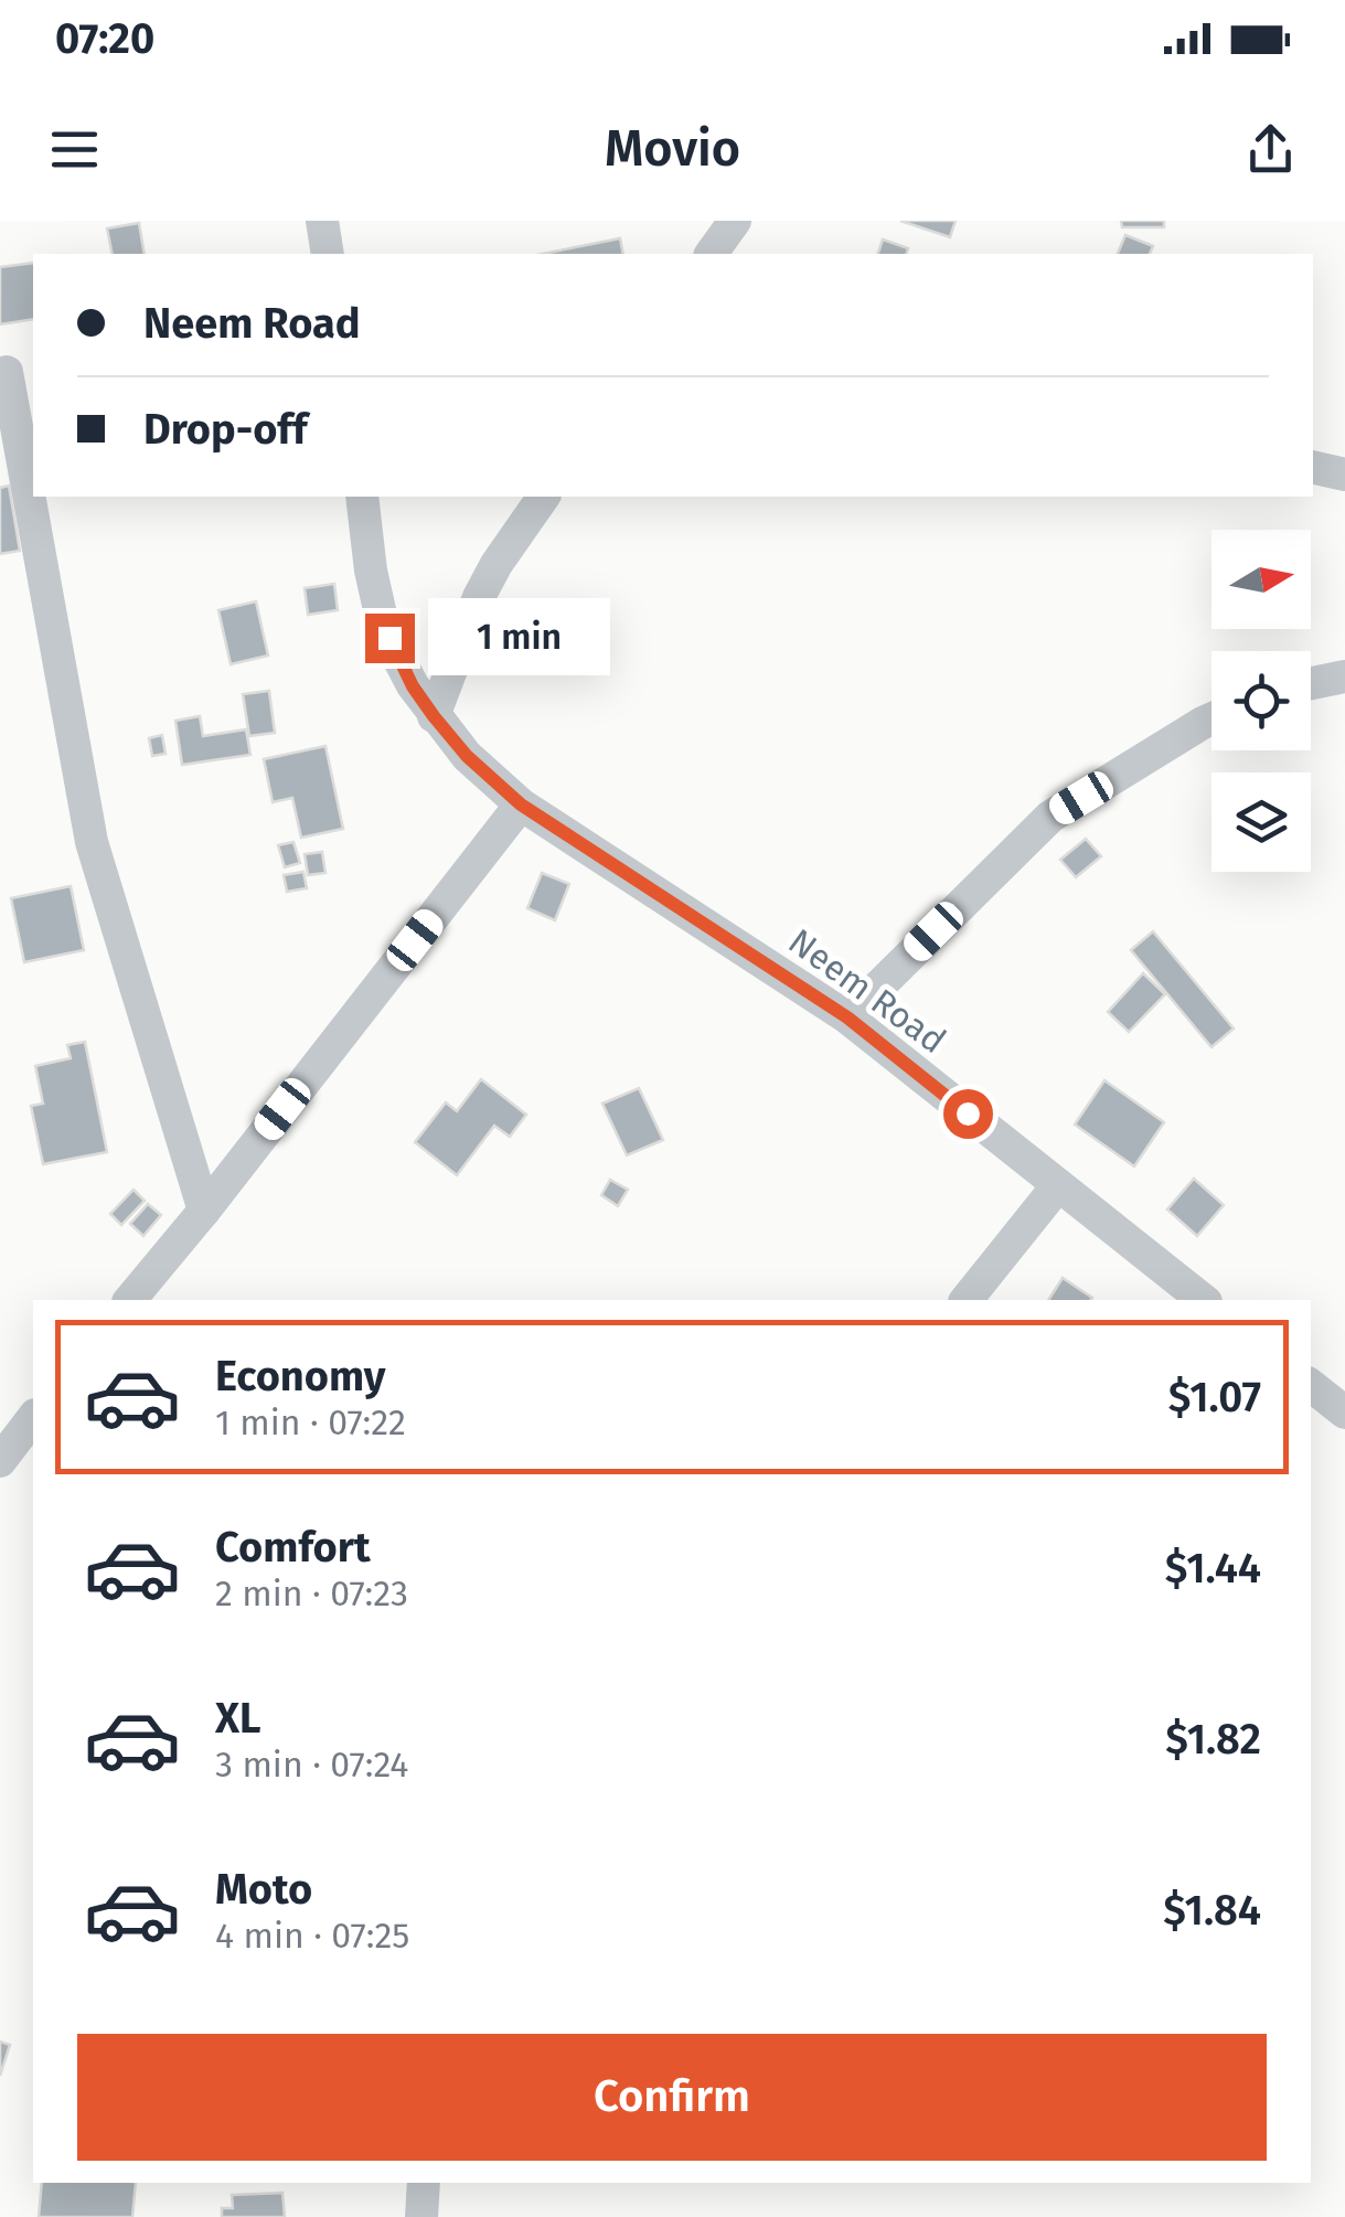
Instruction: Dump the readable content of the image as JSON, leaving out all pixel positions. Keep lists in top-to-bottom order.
{
  "streets": {
    "street": ["Neem Road"]
  },
  "north": "right",
  "page": {
    "status": "07:20",
    "header": "Movio",
    "banner": ["Neem Road", "Drop-off"],
    "bubble": "1 min",
    "list": [
      {
        "name": "Economy",
        "note": "1 min · 07:22",
        "value": "$1.07"
      },
      {
        "name": "Comfort",
        "note": "2 min · 07:23",
        "value": "$1.44"
      },
      {
        "name": "XL",
        "note": "3 min · 07:24",
        "value": "$1.82"
      },
      {
        "name": "Moto",
        "note": "4 min · 07:25",
        "value": "$1.84"
      }
    ],
    "buttons": "Confirm"
  }
}
